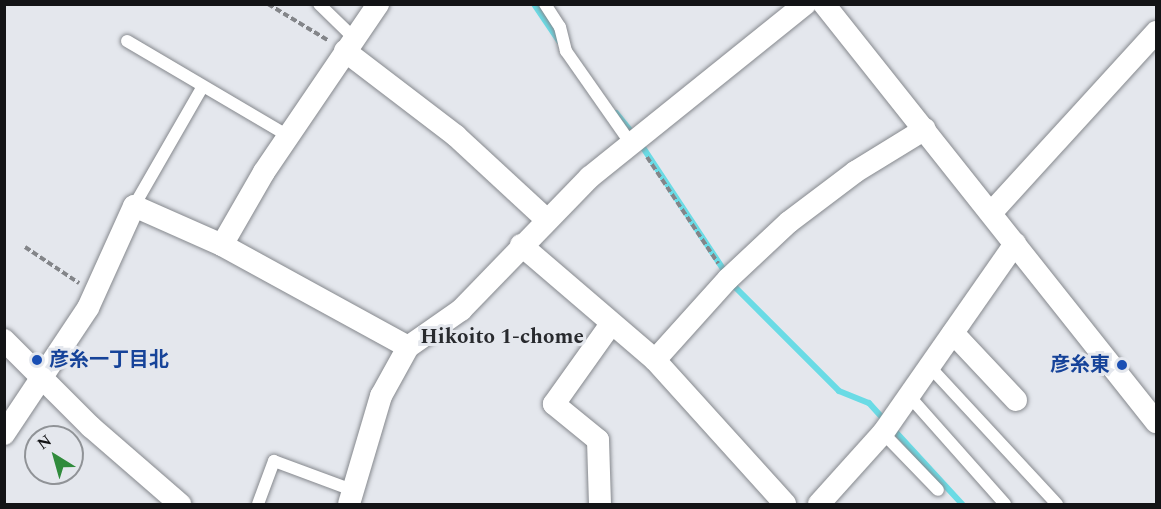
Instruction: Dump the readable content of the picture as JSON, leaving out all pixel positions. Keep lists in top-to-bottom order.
{
  "districts": ["Hikoito 1-chome"],
  "places": ["彦糸一丁目北", "彦糸東"],
  "north": "top left"
}
